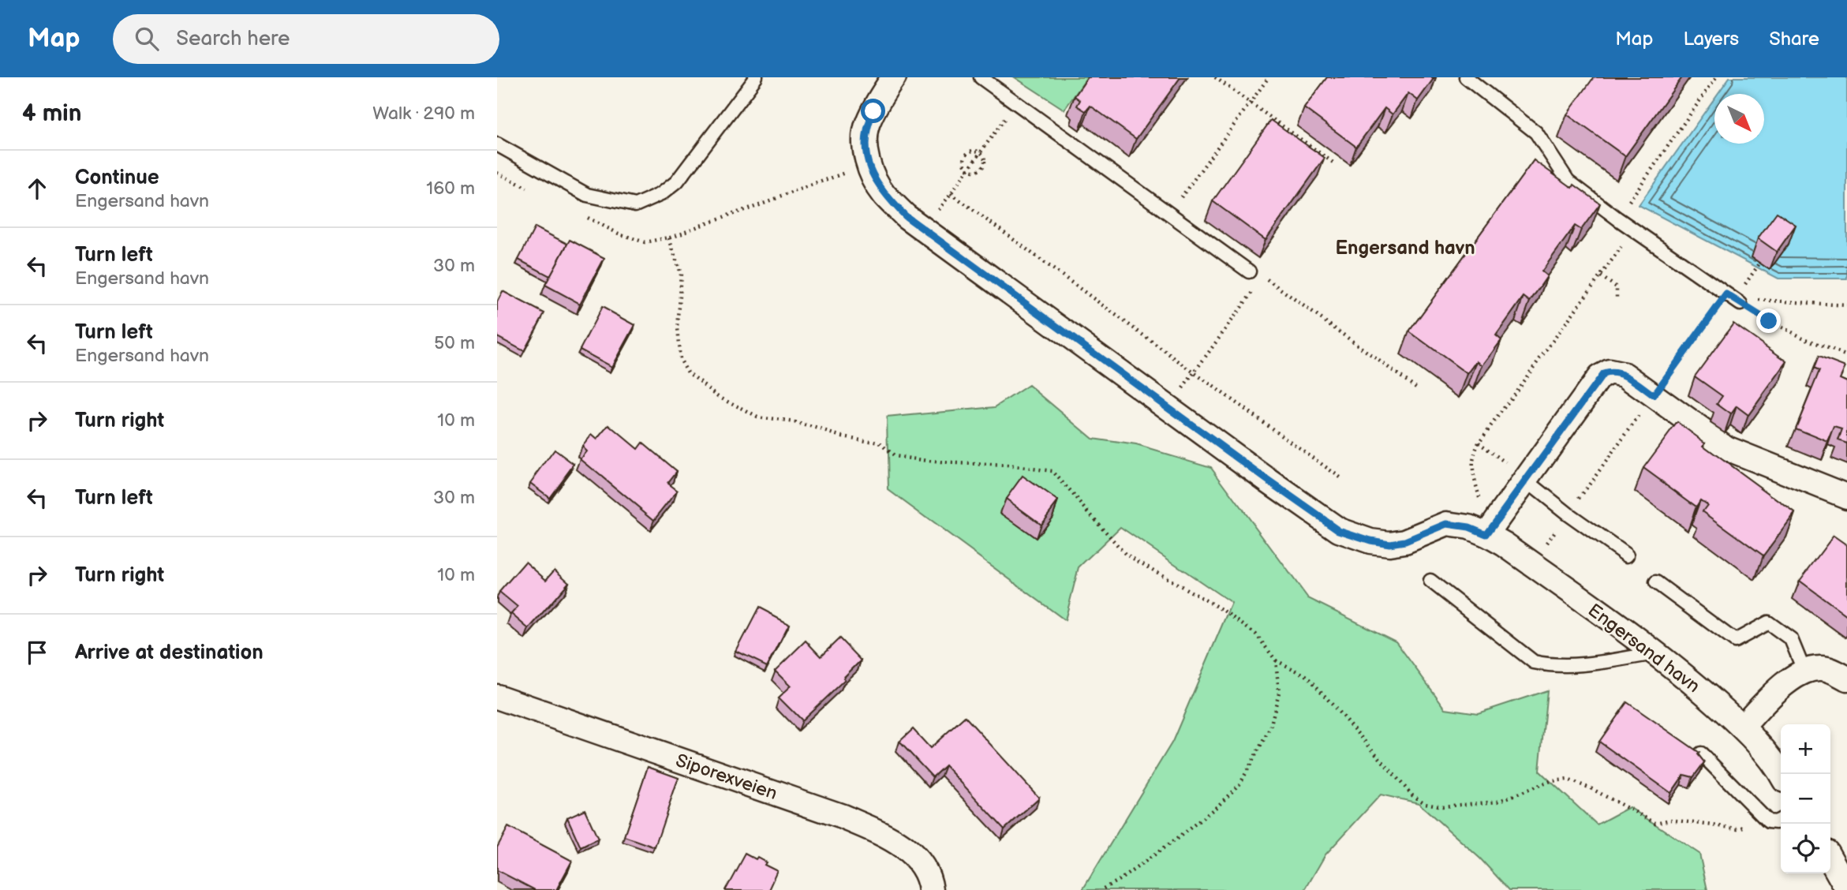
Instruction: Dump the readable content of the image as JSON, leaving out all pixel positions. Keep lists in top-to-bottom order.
{
  "streets": {
    "street": ["Engersand havn", "Siporexveien"]
  },
  "districts": ["Engersand havn"],
  "north": "bottom right",
  "page": {
    "header": "Map",
    "search": "Search here",
    "nav": ["Map", "Layers", "Share"],
    "heading": ["4 min", "Walk · 290 m"],
    "list": [
      ["Continue", "Engersand havn", "160 m"],
      ["Turn left", "Engersand havn", "30 m"],
      ["Turn left", "Engersand havn", "50 m"],
      ["Turn right", "10 m"],
      ["Turn left", "30 m"],
      ["Turn right", "10 m"],
      "Arrive at destination"
    ],
    "map_buttons": ["+", "−"]
  }
}
